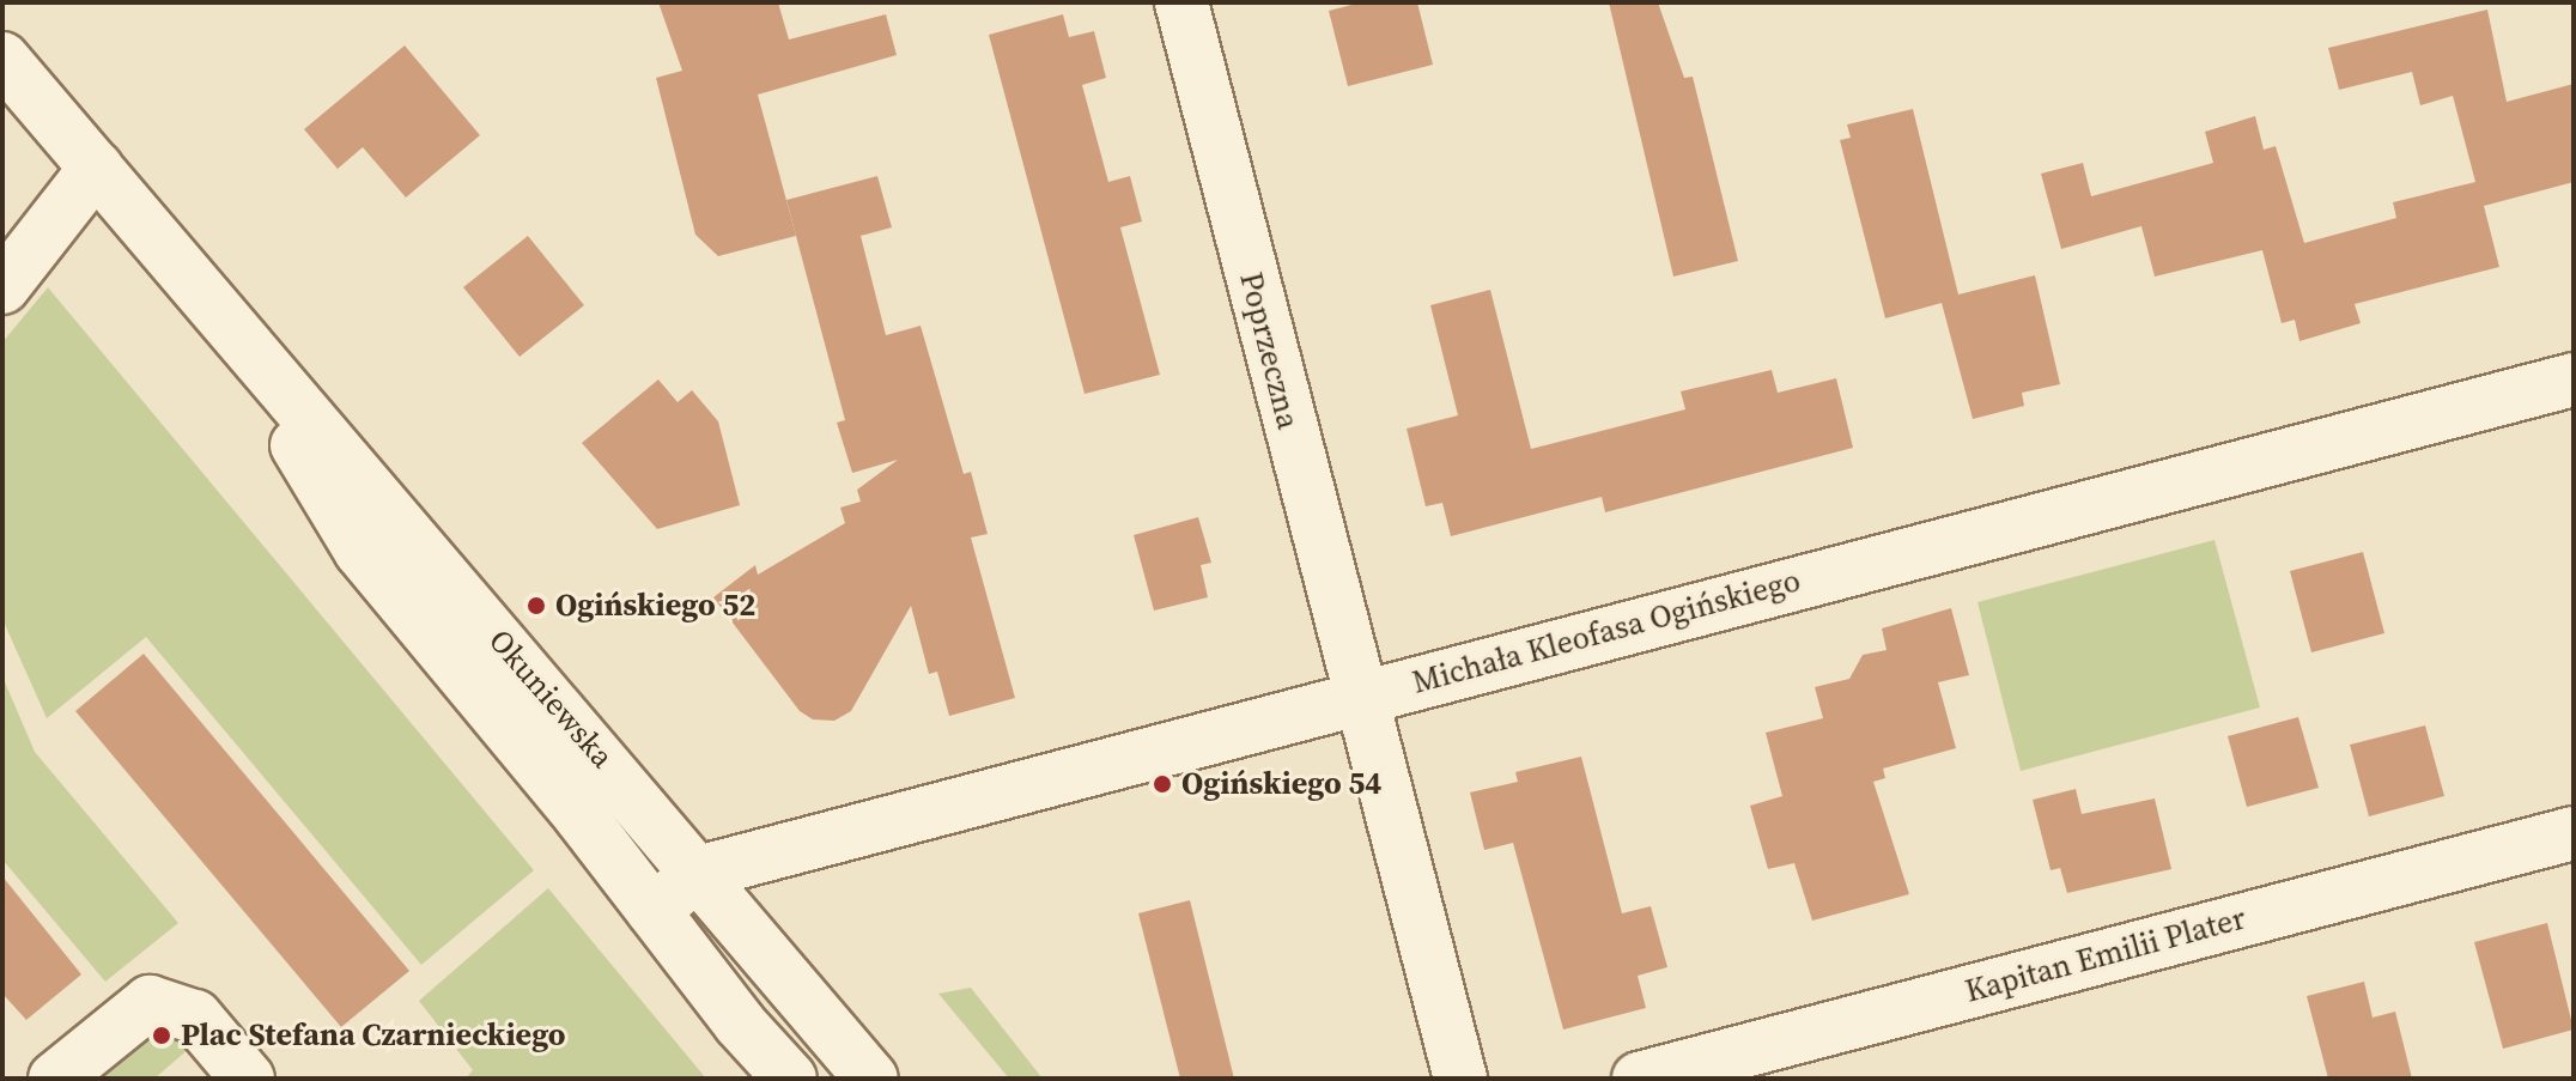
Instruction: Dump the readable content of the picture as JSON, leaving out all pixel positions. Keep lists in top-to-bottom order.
{
  "streets": {
    "street": [
      "Poprzeczna",
      "Michała Kleofasa Ogińskiego",
      "Okuniewska",
      "Kapitan Emilii Plater"
    ]
  },
  "crossings": [
    ["Poprzeczna", "Michała Kleofasa Ogińskiego"],
    ["Michała Kleofasa Ogińskiego", "Okuniewska"]
  ],
  "places": ["Ogińskiego 52", "Ogińskiego 54", "Plac Stefana Czarnieckiego"]
}
